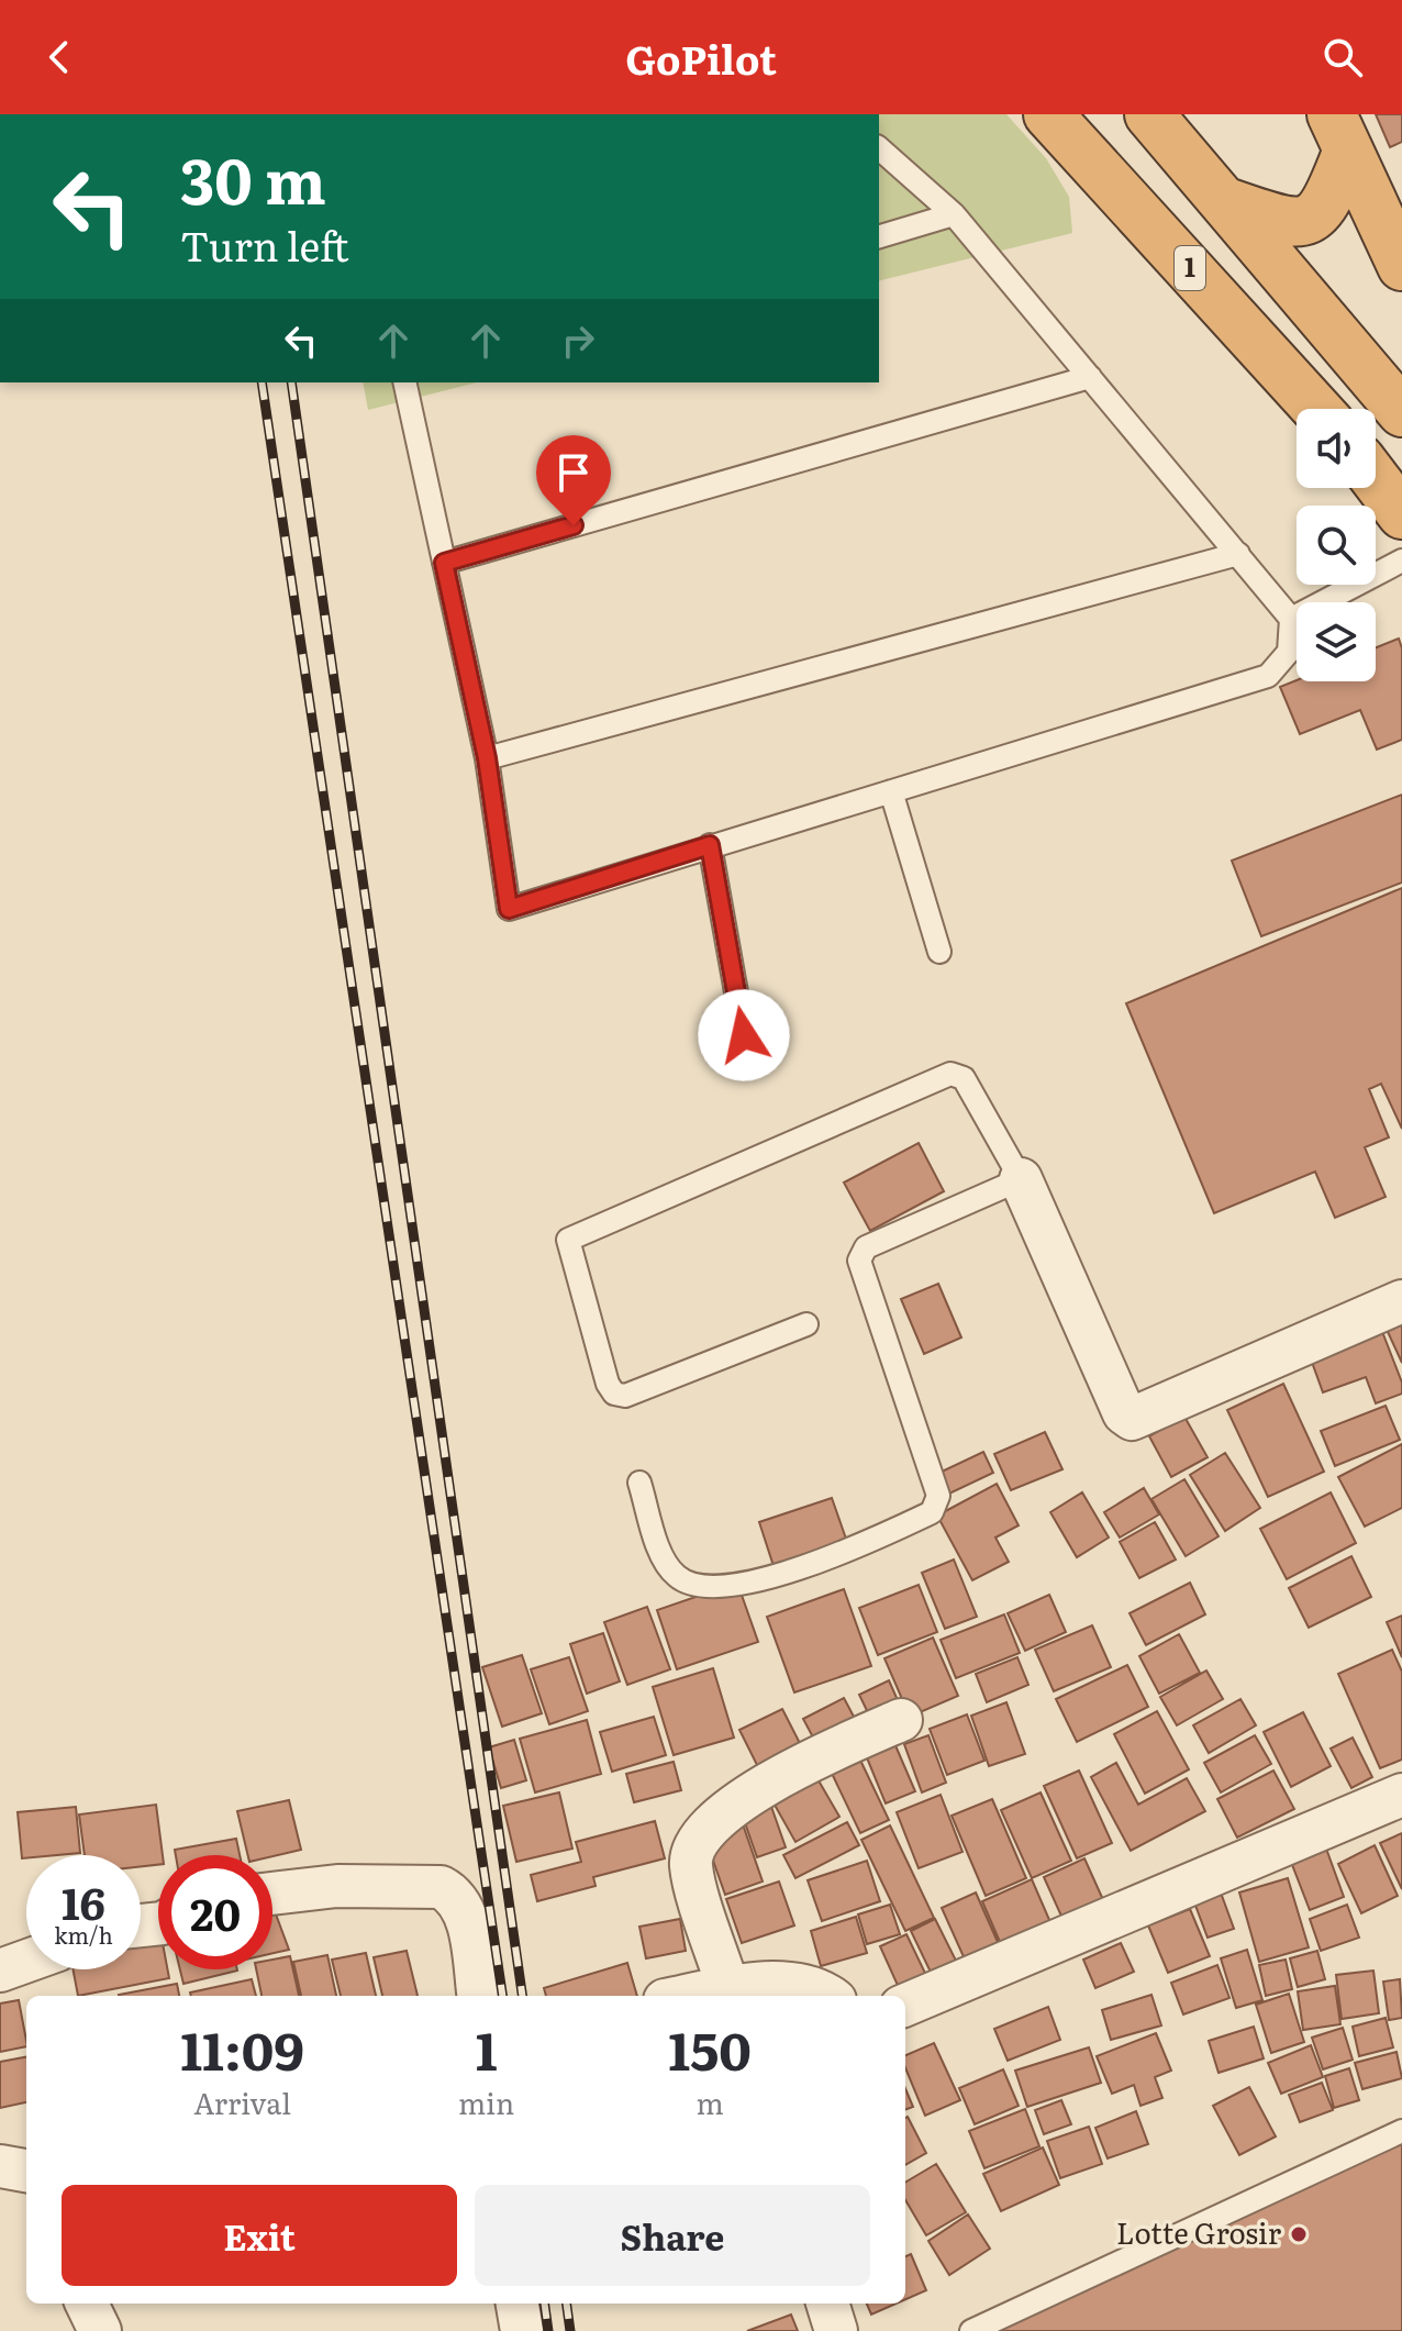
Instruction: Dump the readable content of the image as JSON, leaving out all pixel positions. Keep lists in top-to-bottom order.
{
  "streets": {
    "highway": ["1"]
  },
  "places": ["Lotte Grosir"],
  "page": {
    "header": "GoPilot",
    "turn": ["30 m", "Turn left"],
    "speed": "16 km/h",
    "limit": "20",
    "eta": [
      "11:09",
      "Arrival",
      "1",
      "min",
      "150",
      "m"
    ],
    "buttons": ["Exit", "Share"]
  }
}
